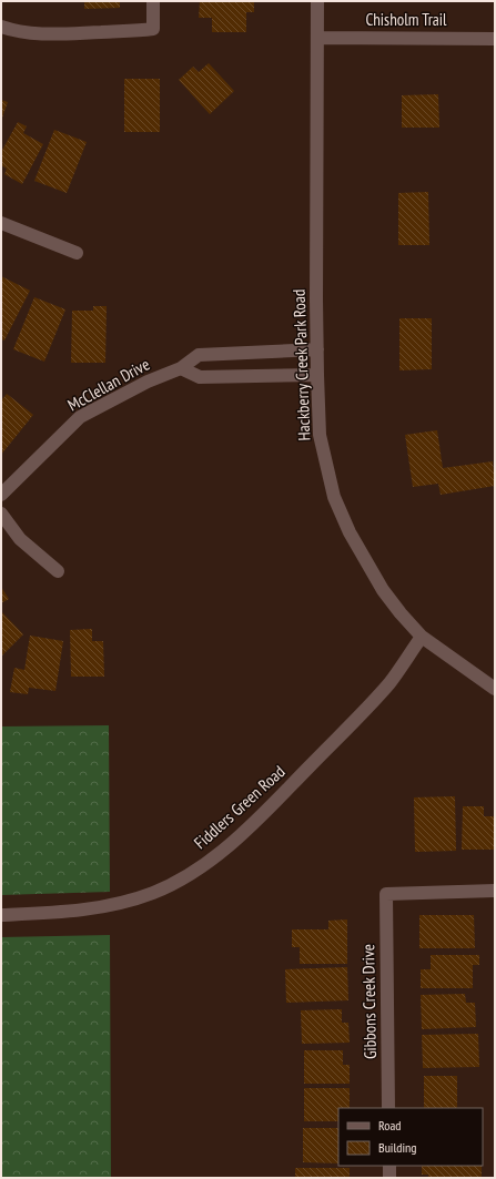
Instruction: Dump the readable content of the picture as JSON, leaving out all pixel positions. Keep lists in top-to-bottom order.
{
  "streets": {
    "street": [
      "Chisholm Trail",
      "Hackberry Creek Park Road",
      "McClellan Drive",
      "Fiddlers Green Road",
      "Gibbons Creek Drive"
    ]
  },
  "crossings": [
    ["Chisholm Trail", "Hackberry Creek Park Road"],
    ["Hackberry Creek Park Road", "McClellan Drive"],
    ["Hackberry Creek Park Road", "Fiddlers Green Road"]
  ],
  "legend": ["Road", "Building"]
}
